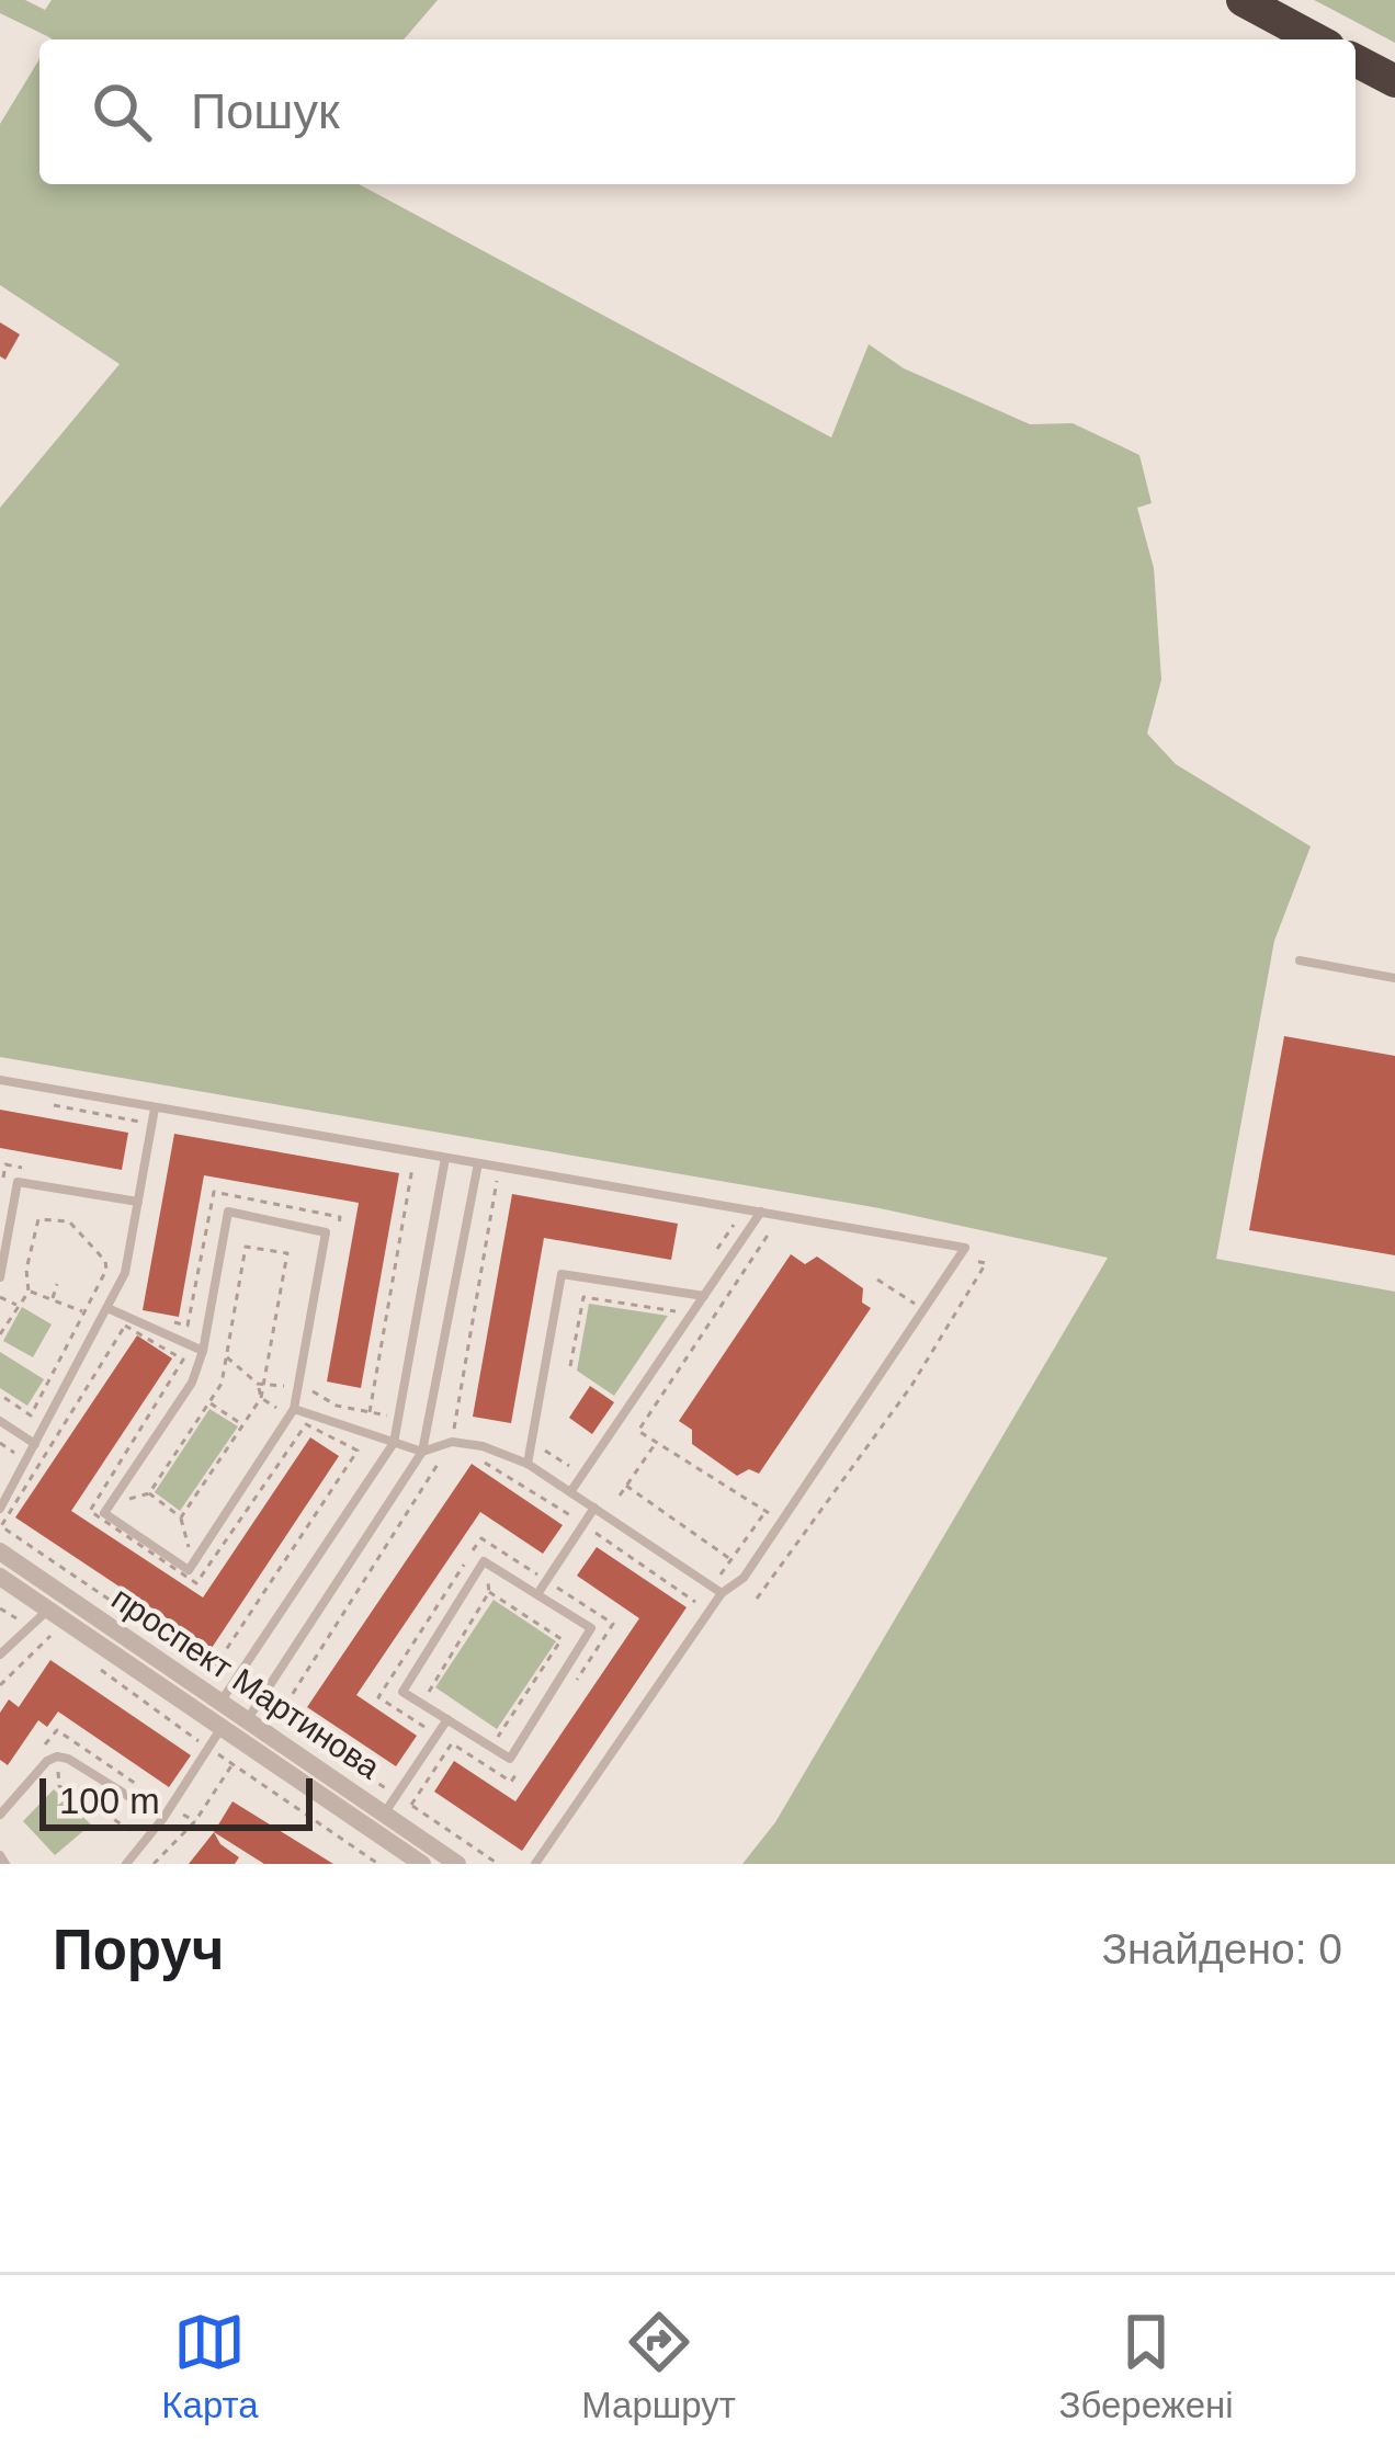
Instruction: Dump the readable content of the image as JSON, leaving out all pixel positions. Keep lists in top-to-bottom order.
{
  "streets": {
    "street": ["проспект Мартинова"]
  },
  "scale_bar": "100 m",
  "page": {
    "search": "Пошук",
    "scale": "100 m",
    "heading": ["Поруч", "Знайдено: 0"],
    "nav": ["Карта", "Маршрут", "Збережені"]
  }
}
